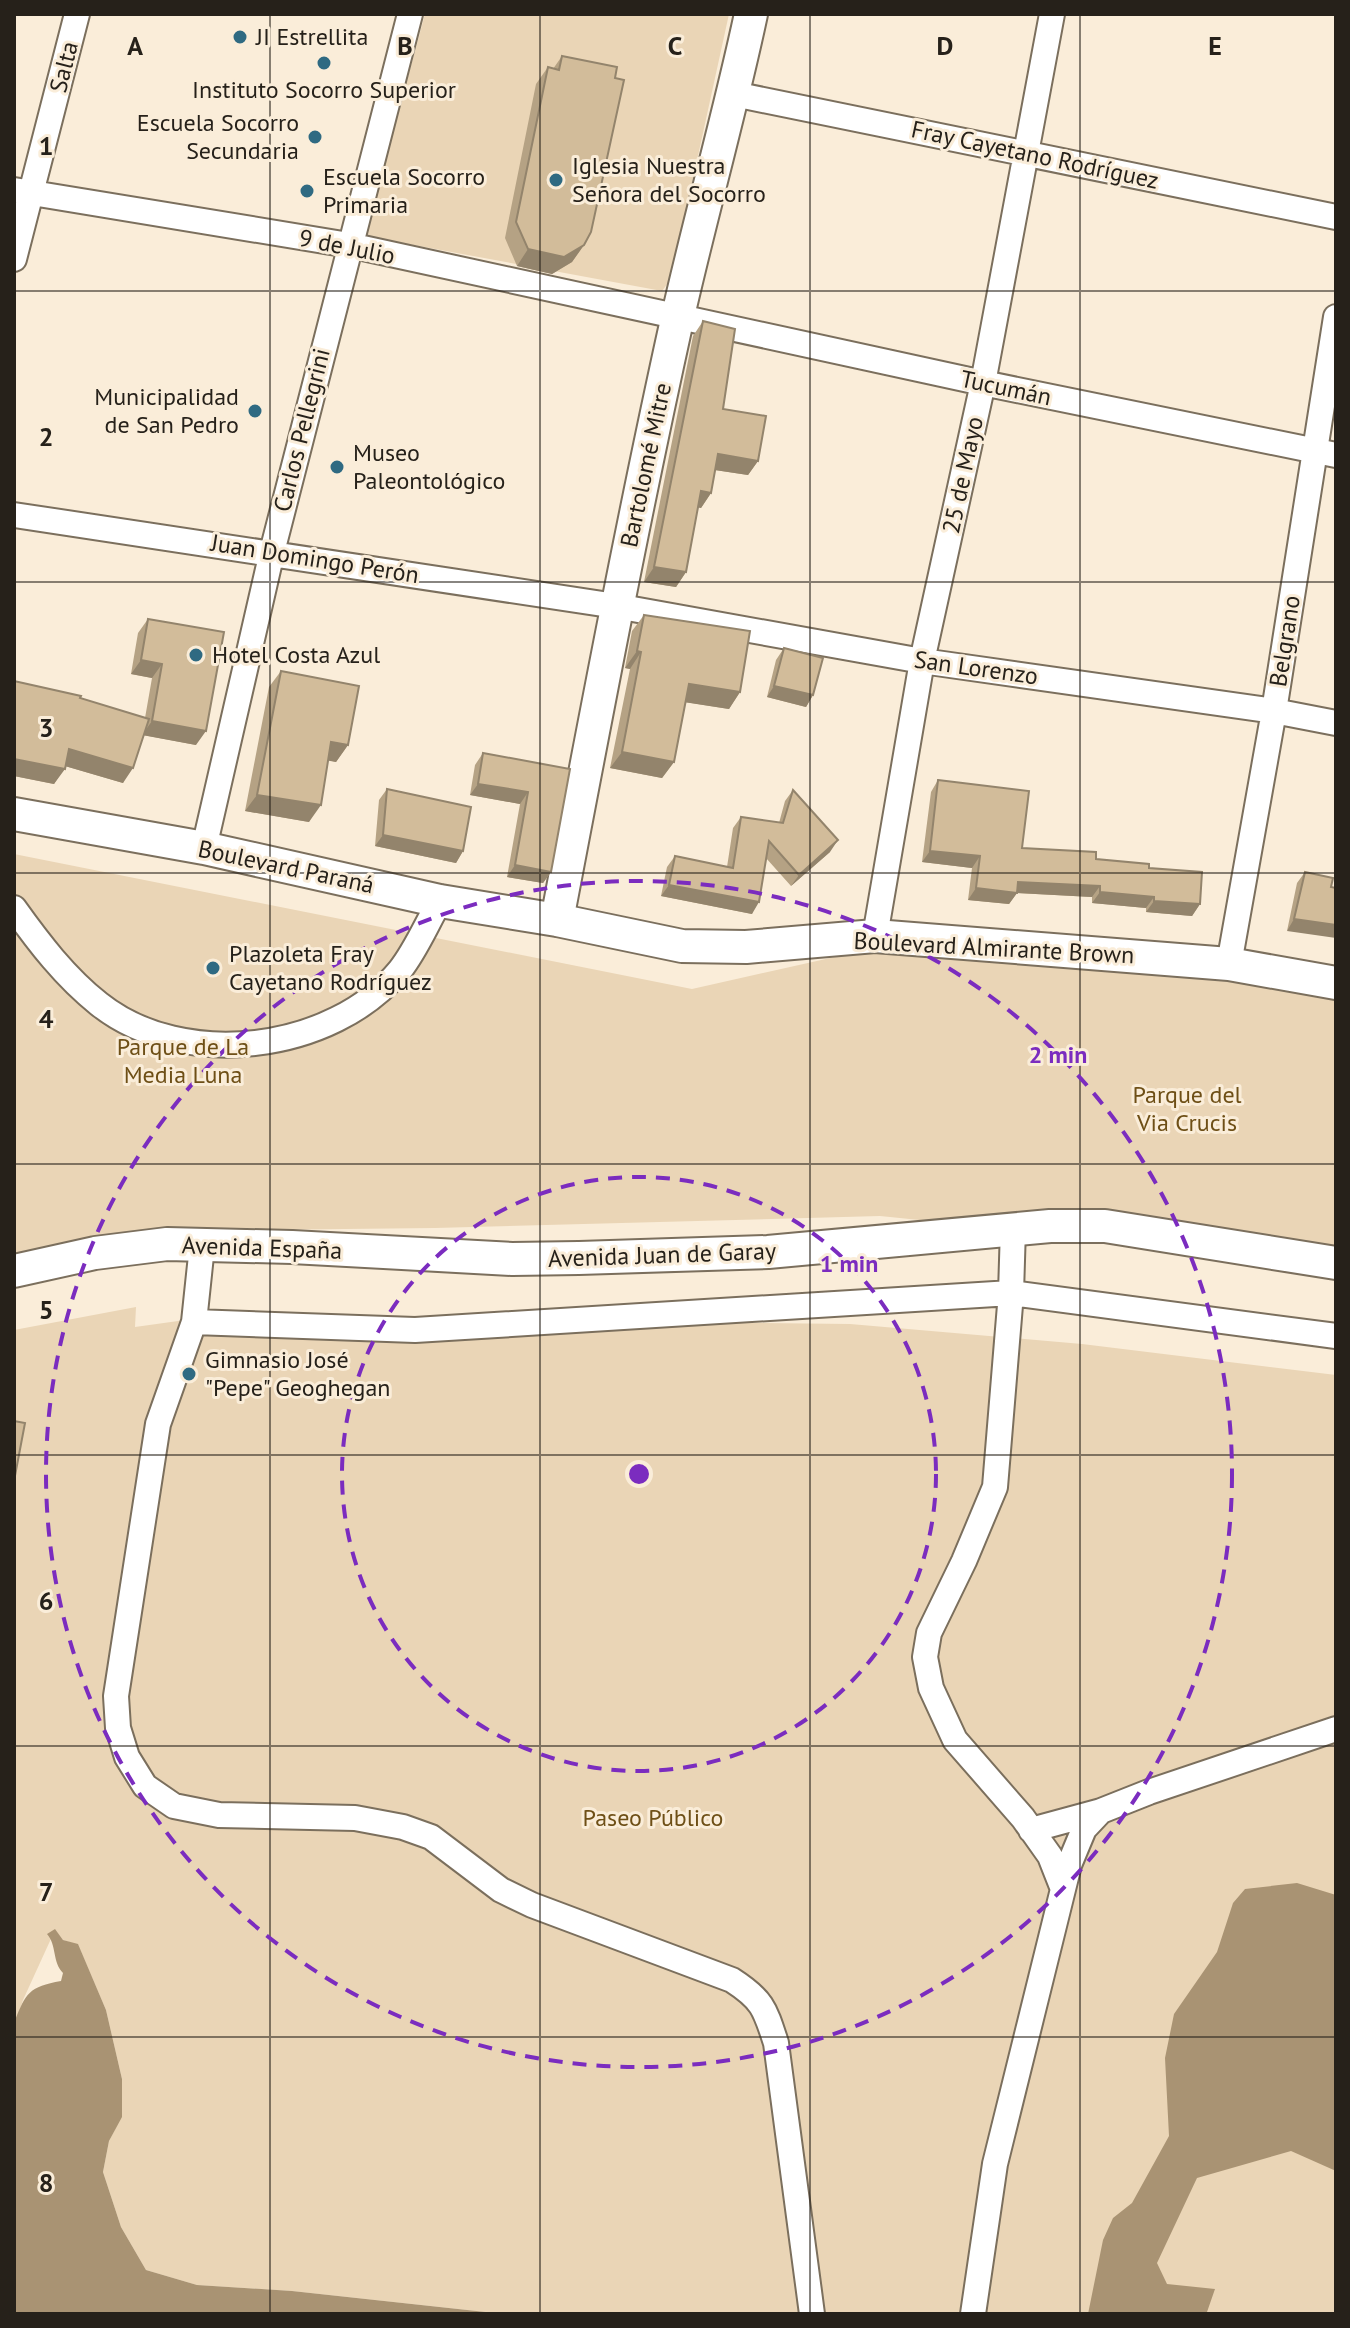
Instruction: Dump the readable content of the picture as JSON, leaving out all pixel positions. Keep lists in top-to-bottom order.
{
  "streets": {
    "main road": [
      "Bartolomé Mitre",
      "Boulevard Paraná",
      "Boulevard Almirante Brown",
      "Avenida España",
      "Avenida Juan de Garay"
    ],
    "street": [
      "Salta",
      "Fray Cayetano Rodríguez",
      "9 de Julio",
      "Tucumán",
      "Carlos Pellegrini",
      "25 de Mayo",
      "Juan Domingo Perón",
      "Belgrano",
      "San Lorenzo"
    ]
  },
  "crossings": [
    ["Salta", "9 de Julio"],
    ["Fray Cayetano Rodríguez", "Bartolomé Mitre"],
    ["Fray Cayetano Rodríguez", "25 de Mayo"],
    ["9 de Julio", "Tucumán"],
    ["9 de Julio", "Carlos Pellegrini"],
    ["9 de Julio", "Bartolomé Mitre"],
    ["Tucumán", "Bartolomé Mitre"],
    ["Tucumán", "25 de Mayo"],
    ["Tucumán", "Belgrano"],
    ["Carlos Pellegrini", "Juan Domingo Perón"],
    ["Carlos Pellegrini", "Boulevard Paraná"],
    ["Bartolomé Mitre", "Juan Domingo Perón"],
    ["Bartolomé Mitre", "San Lorenzo"],
    ["Bartolomé Mitre", "Boulevard Paraná"],
    ["Bartolomé Mitre", "Boulevard Almirante Brown"],
    ["25 de Mayo", "San Lorenzo"],
    ["25 de Mayo", "Boulevard Almirante Brown"],
    ["Juan Domingo Perón", "San Lorenzo"],
    ["Belgrano", "San Lorenzo"],
    ["Belgrano", "Boulevard Almirante Brown"],
    ["Boulevard Paraná", "Boulevard Almirante Brown"],
    ["Avenida España", "Avenida Juan de Garay"]
  ],
  "parks": ["Parque de La Media Luna", "Parque del Via Crucis", "Paseo Público"],
  "places": [
    "JI Estrellita",
    "Instituto Socorro Superior",
    "Escuela Socorro Secundaria",
    "Iglesia Nuestra Señora del Socorro",
    "Escuela Socorro Primaria",
    "Municipalidad de San Pedro",
    "Museo Paleontológico",
    "Hotel Costa Azul",
    "Plazoleta Fray Cayetano Rodríguez",
    "Gimnasio José \"Pepe\" Geoghegan"
  ],
  "grid": {
    "columns": [
      "A",
      "B",
      "C",
      "D",
      "E"
    ],
    "rows": [
      "1",
      "2",
      "3",
      "4",
      "5",
      "6",
      "7",
      "8"
    ]
  },
  "rings": ["2 min", "1 min"]
}
